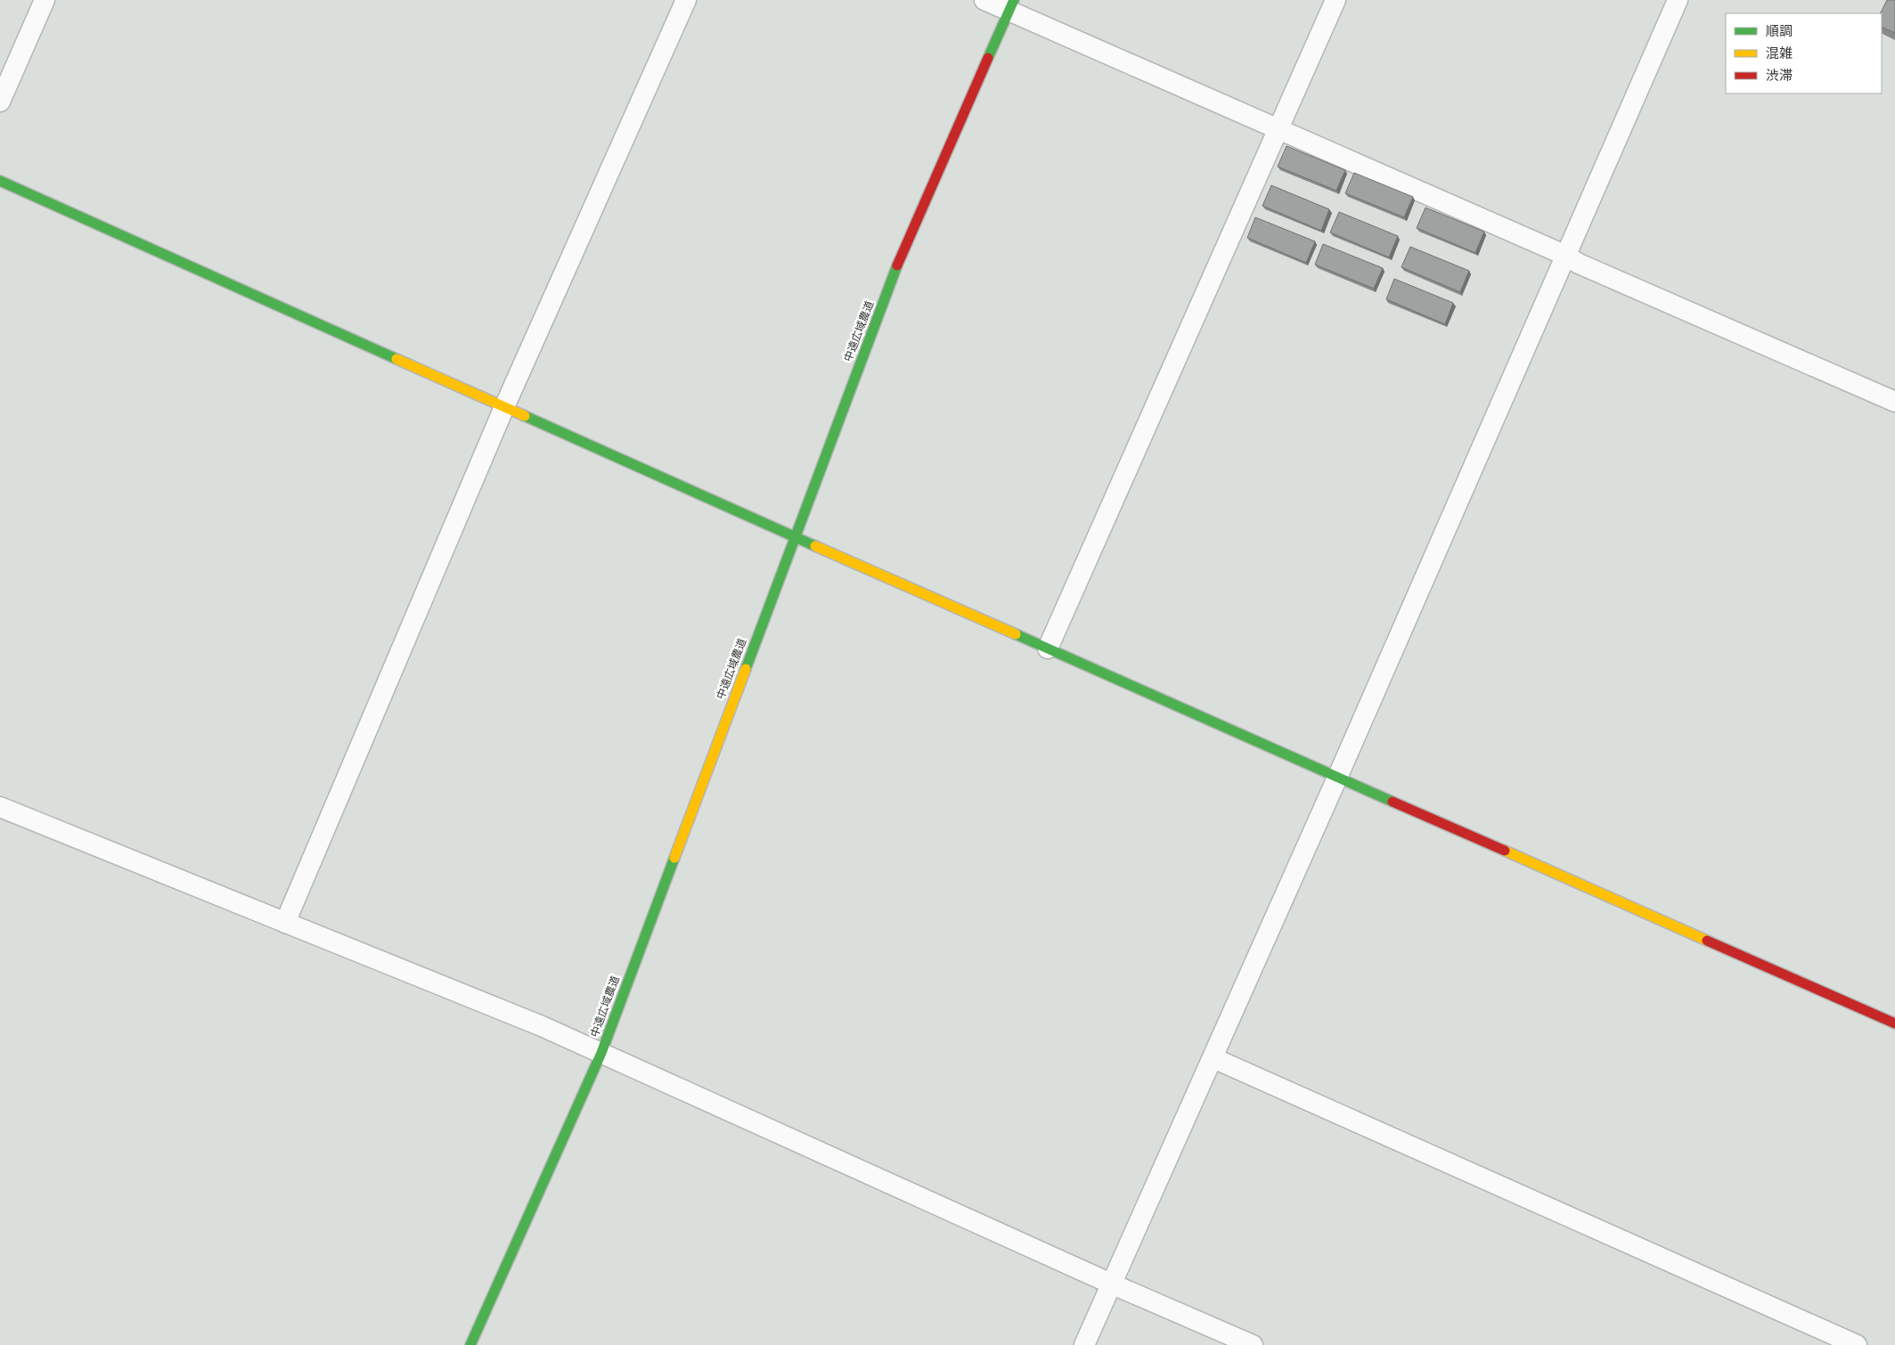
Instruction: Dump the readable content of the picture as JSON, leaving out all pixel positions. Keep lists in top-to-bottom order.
{
  "streets": {
    "street": ["中遠広域農道"]
  },
  "legend": ["順調", "混雑", "渋滞"]
}
